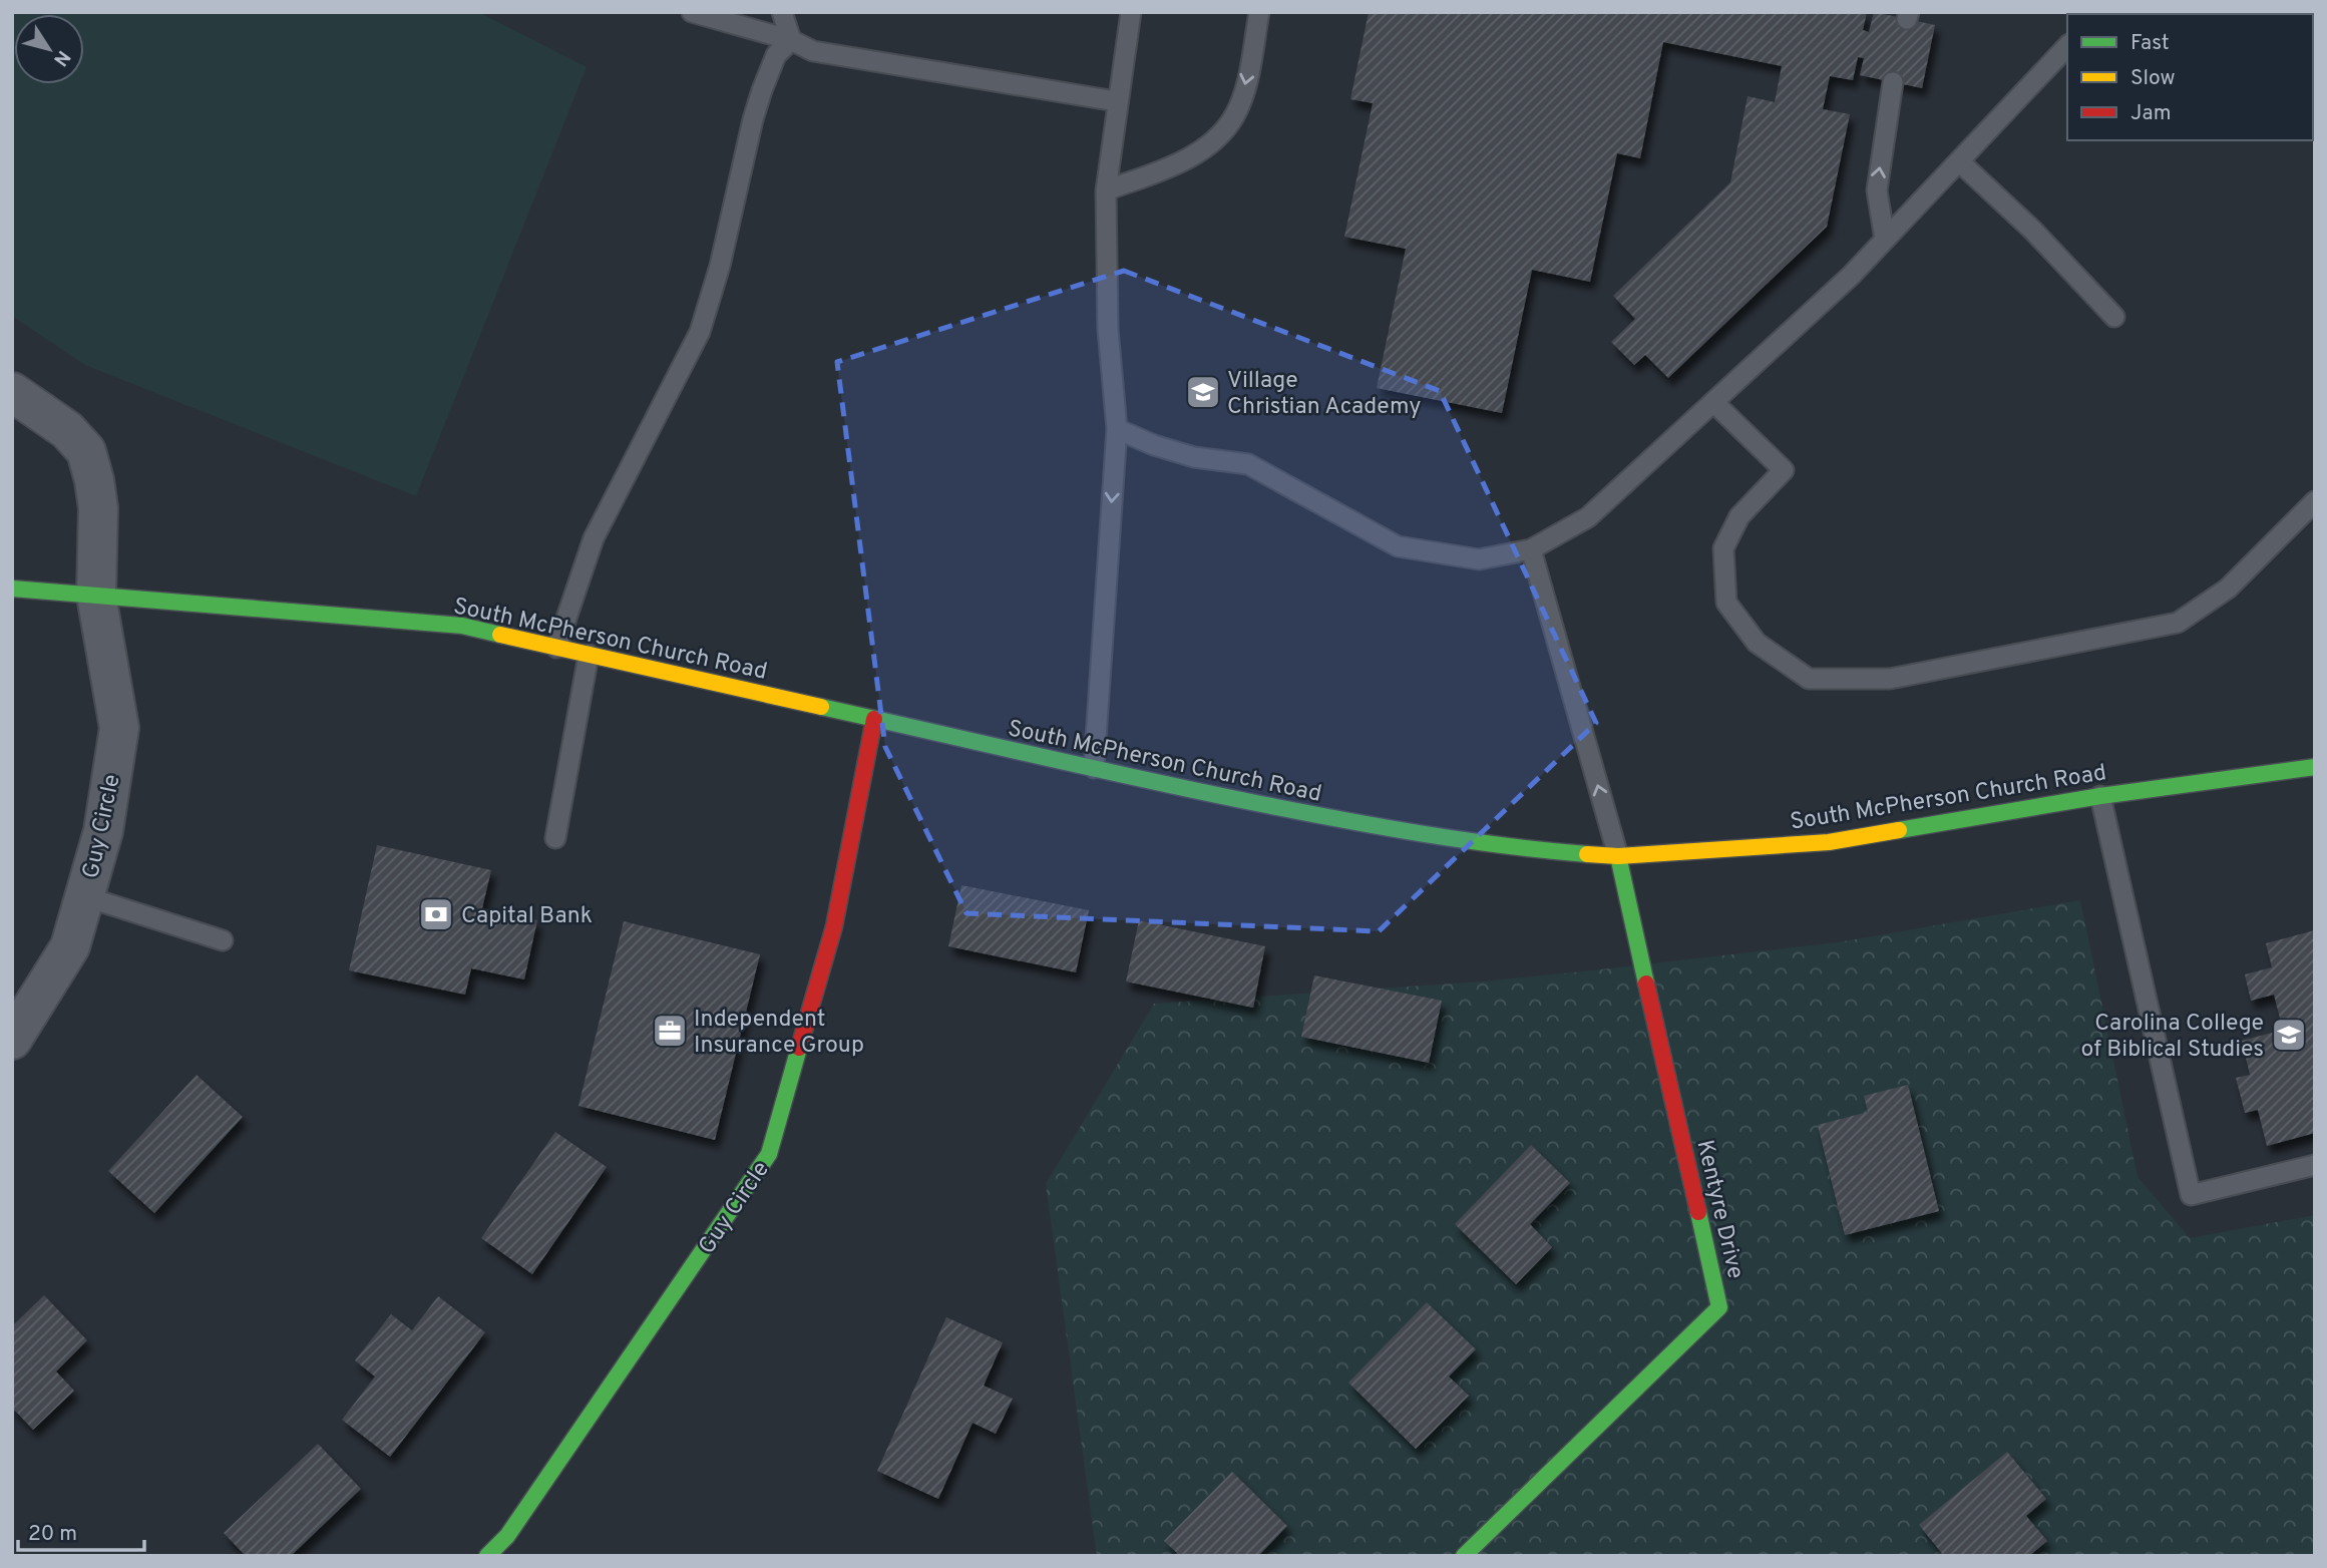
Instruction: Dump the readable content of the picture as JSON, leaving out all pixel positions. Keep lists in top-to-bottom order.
{
  "streets": {
    "main road": ["South McPherson Church Road", "Guy Circle", "Kentyre Drive"]
  },
  "crossings": [
    ["South McPherson Church Road", "Guy Circle"],
    ["South McPherson Church Road", "Kentyre Drive"]
  ],
  "places": {
    "school or university": ["Village Christian Academy", "Carolina College of Biblical Studies"],
    "bank": ["Capital Bank"],
    "office": ["Independent Insurance Group"]
  },
  "legend": ["Fast", "Slow", "Jam"],
  "scale_bar": "20 m",
  "north": "bottom right"
}
